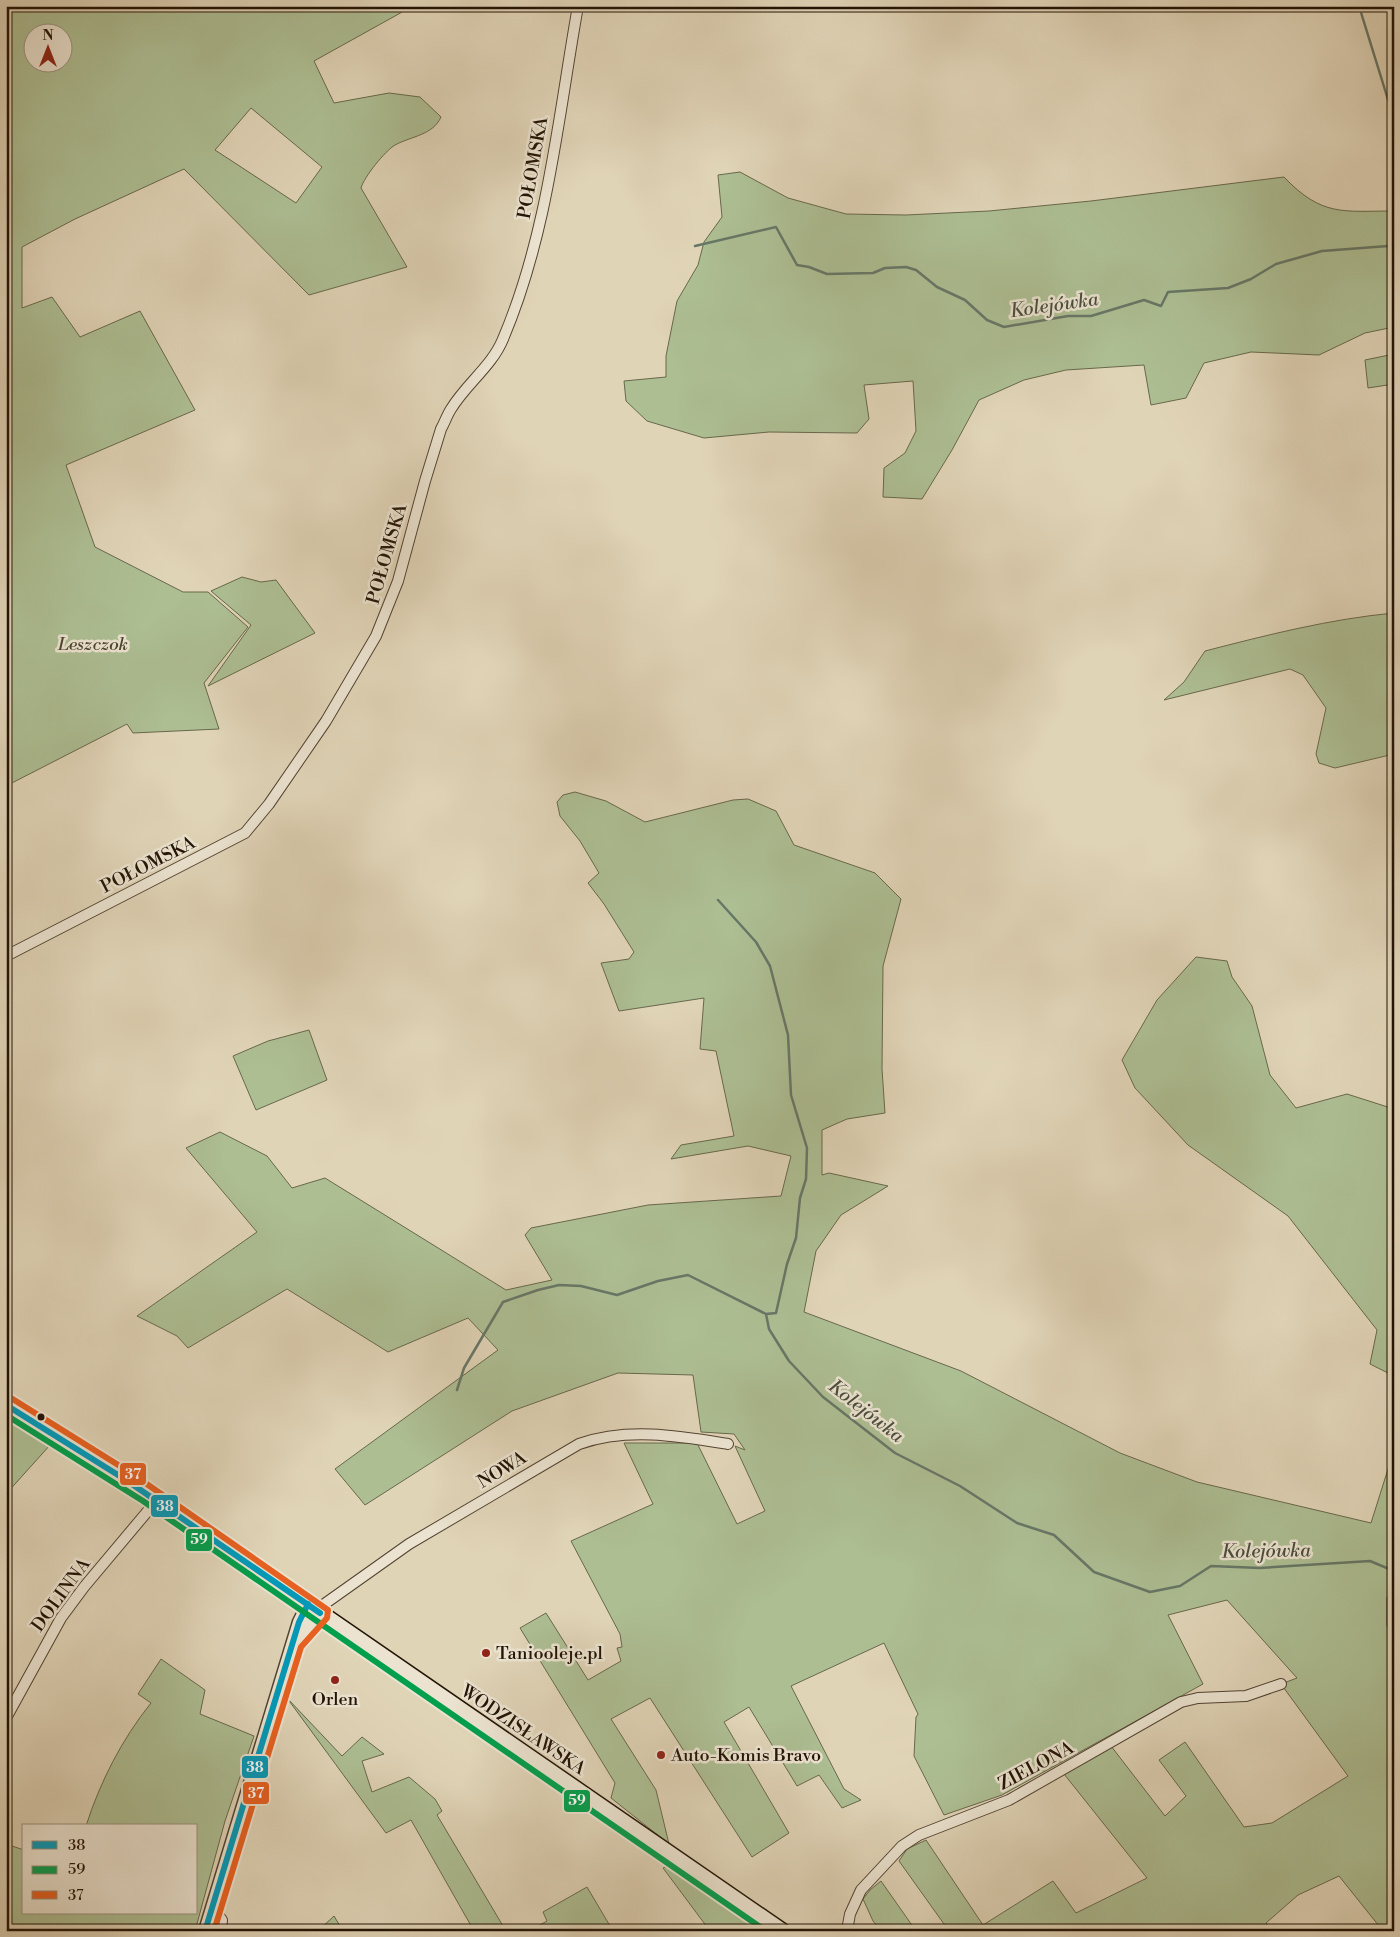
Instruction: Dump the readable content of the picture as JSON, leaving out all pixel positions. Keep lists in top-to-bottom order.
{
  "streets": {
    "main road": ["WODZISŁAWSKA"],
    "street": [
      "POŁOMSKA",
      "NOWA",
      "DOLINNA",
      "ZIELONA"
    ]
  },
  "crossings": [
    ["NOWA", "WODZISŁAWSKA"],
    ["DOLINNA", "WODZISŁAWSKA"]
  ],
  "water": ["Kolejówka"],
  "parks": ["Leszczok"],
  "places": ["Taniooleje.pl", "Orlen", "Auto-Komis Bravo"],
  "lines": ["transit line 37", "transit line 38", "transit line 59"],
  "legend": ["38", "59", "37"],
  "north": "top"
}
